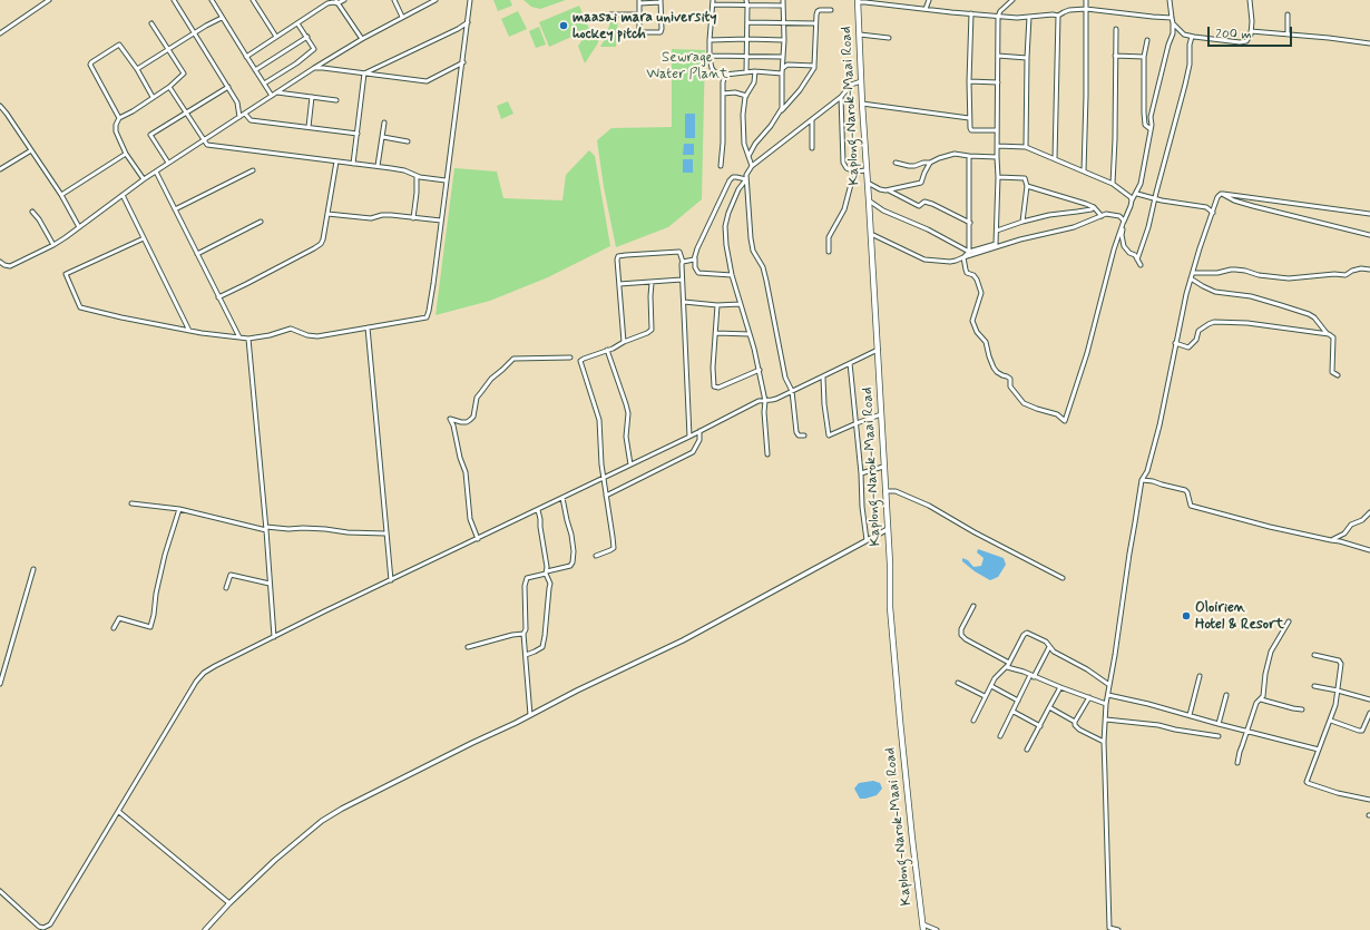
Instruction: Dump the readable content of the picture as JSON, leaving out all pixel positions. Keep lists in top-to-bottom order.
{
  "streets": {
    "highway": ["Kaplong-Narok-Maai Road"]
  },
  "parks": ["Sewrage Water Plant"],
  "places": ["maasai mara university hockey pitch", "Oloirien Hotel & Resort"],
  "scale_bar": "200 m"
}
